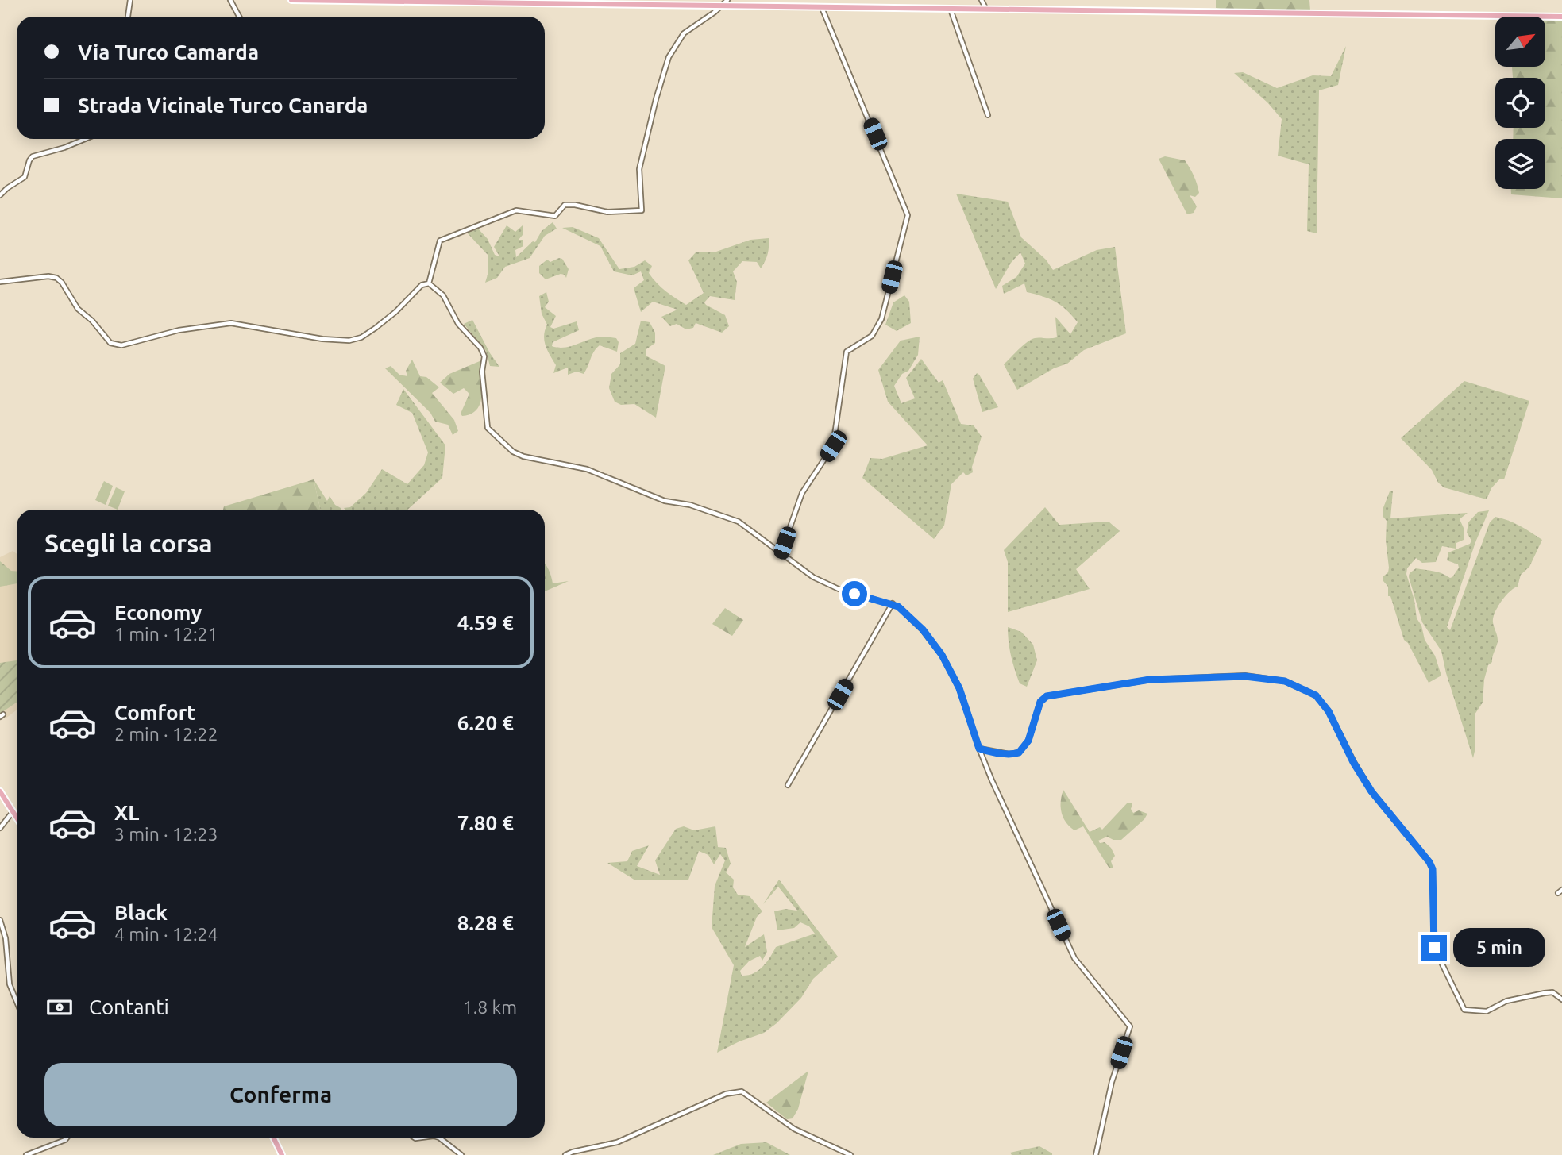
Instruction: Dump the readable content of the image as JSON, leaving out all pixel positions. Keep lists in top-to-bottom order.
{
  "north": "top right",
  "page": {
    "banner": ["Via Turco Camarda", "Strada Vicinale Turco Canarda"],
    "heading": "Scegli la corsa",
    "list": [
      {
        "name": "Economy",
        "note": "1 min · 12:21",
        "value": "4.59 €"
      },
      {
        "name": "Comfort",
        "note": "2 min · 12:22",
        "value": "6.20 €"
      },
      {
        "name": "XL",
        "note": "3 min · 12:23",
        "value": "7.80 €"
      },
      {
        "name": "Black",
        "note": "4 min · 12:24",
        "value": "8.28 €"
      }
    ],
    "bubble": "5 min",
    "pay": ["Contanti", "1.8 km"],
    "buttons": "Conferma"
  }
}
